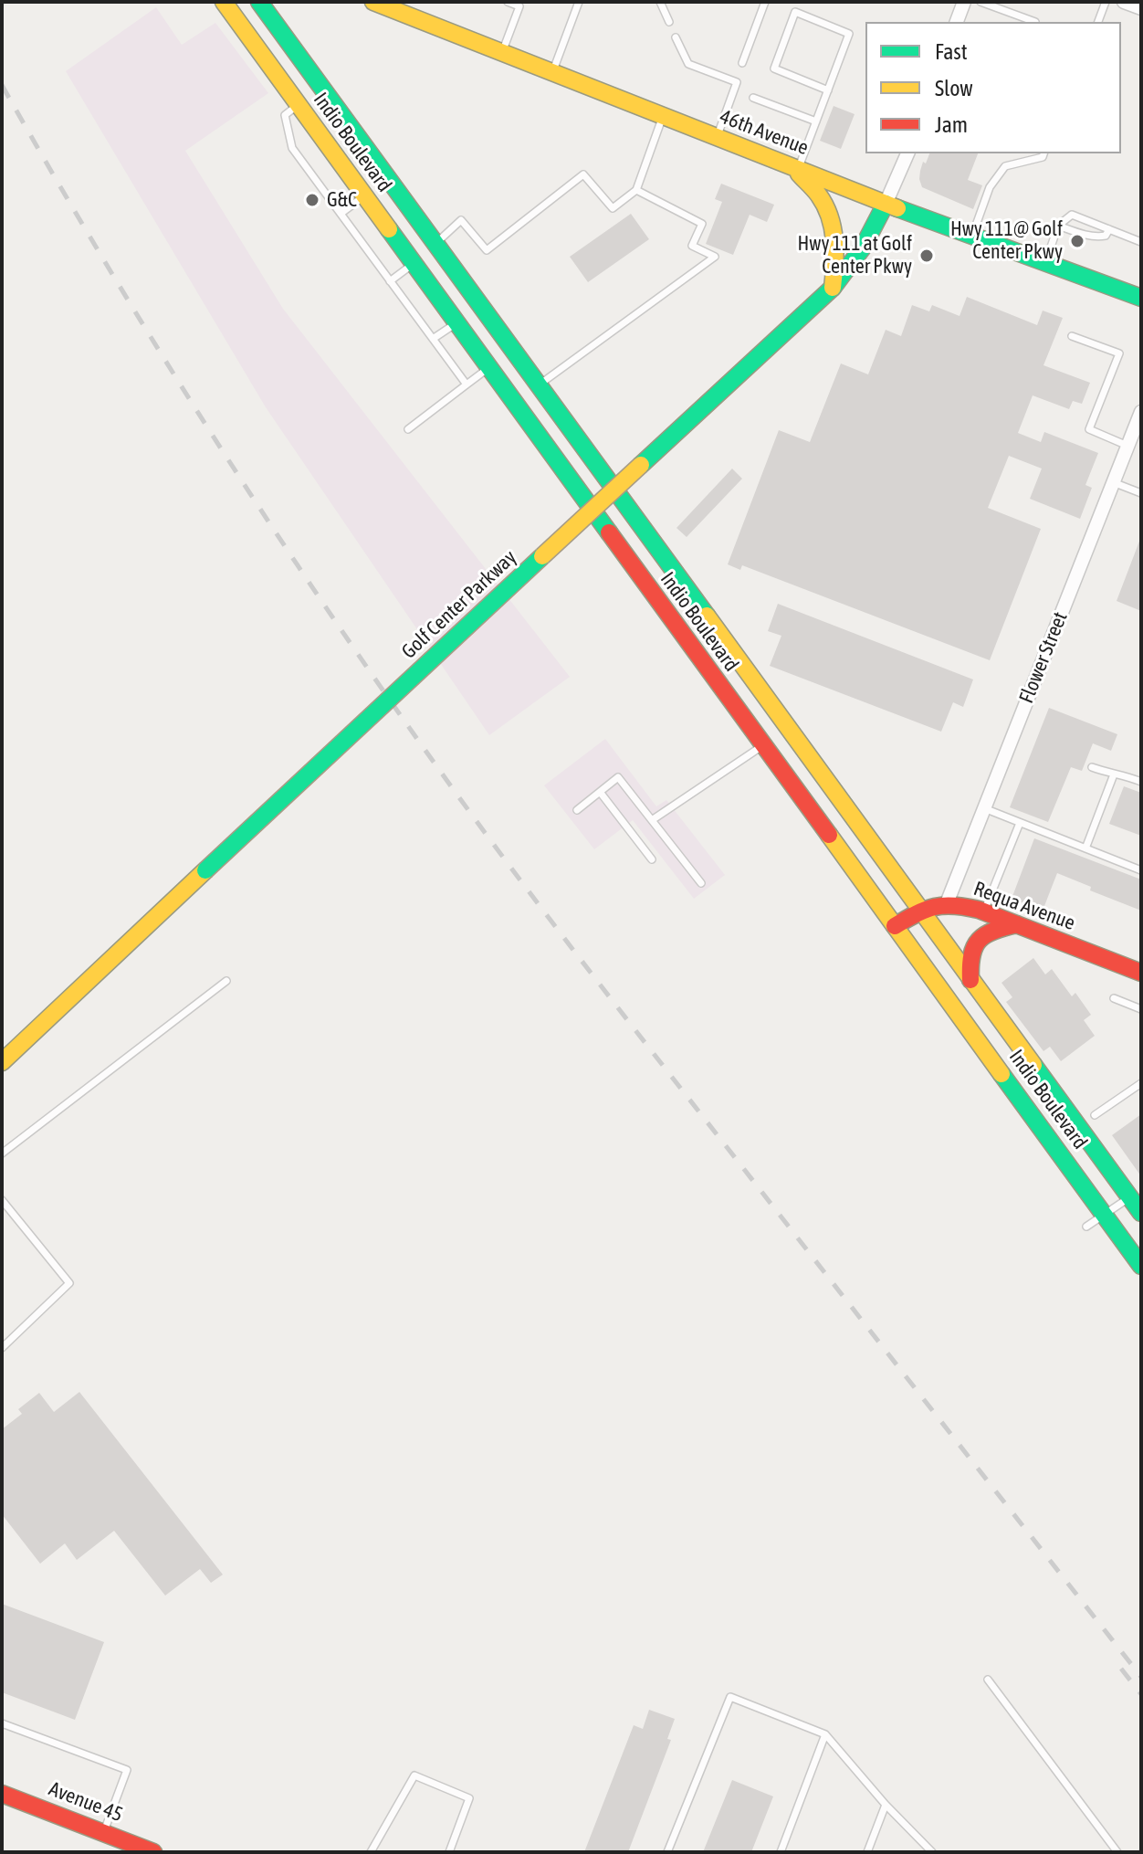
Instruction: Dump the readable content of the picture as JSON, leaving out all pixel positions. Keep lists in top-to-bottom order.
{
  "streets": {
    "main road": [
      "46th Avenue",
      "Indio Boulevard",
      "Golf Center Parkway",
      "Requa Avenue",
      "Avenue 45"
    ],
    "street": ["Flower Street"]
  },
  "crossings": [
    ["46th Avenue", "Golf Center Parkway"],
    ["Indio Boulevard", "Requa Avenue"],
    ["Flower Street", "Requa Avenue"]
  ],
  "places": ["G&C", "Hwy 111@ Golf Center Pkwy", "Hwy 111 at Golf Center Pkwy"],
  "legend": ["Fast", "Slow", "Jam"]
}
